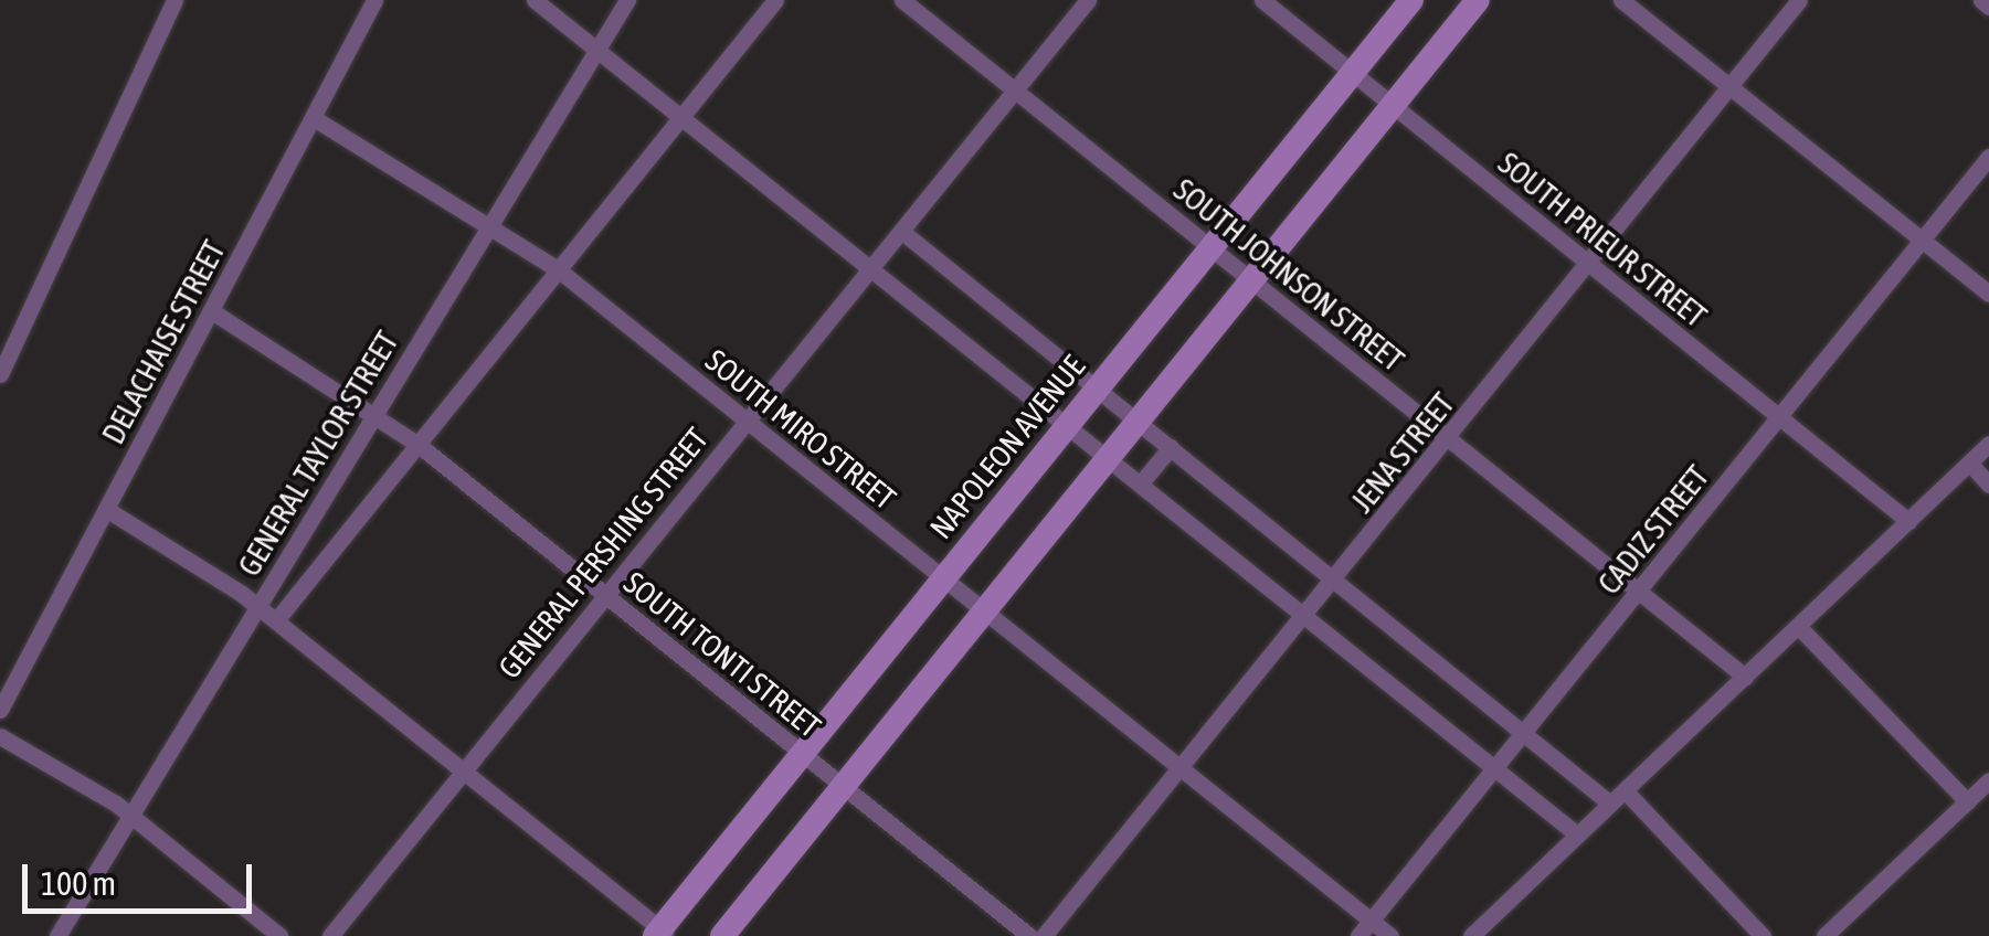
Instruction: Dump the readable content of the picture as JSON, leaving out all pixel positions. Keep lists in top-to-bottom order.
{
  "streets": {
    "main road": ["NAPOLEON AVENUE"],
    "street": [
      "SOUTH PRIEUR STREET",
      "SOUTH JOHNSON STREET",
      "DELACHAISE STREET",
      "SOUTH MIRO STREET",
      "JENA STREET",
      "GENERAL TAYLOR STREET",
      "CADIZ STREET",
      "GENERAL PERSHING STREET",
      "SOUTH TONTI STREET"
    ]
  },
  "crossings": [
    ["SOUTH PRIEUR STREET", "NAPOLEON AVENUE"],
    ["SOUTH PRIEUR STREET", "JENA STREET"],
    ["SOUTH PRIEUR STREET", "CADIZ STREET"],
    ["SOUTH JOHNSON STREET", "NAPOLEON AVENUE"],
    ["SOUTH JOHNSON STREET", "JENA STREET"],
    ["SOUTH JOHNSON STREET", "CADIZ STREET"],
    ["SOUTH JOHNSON STREET", "GENERAL PERSHING STREET"],
    ["DELACHAISE STREET", "SOUTH MIRO STREET"],
    ["DELACHAISE STREET", "SOUTH TONTI STREET"],
    ["SOUTH MIRO STREET", "NAPOLEON AVENUE"],
    ["SOUTH MIRO STREET", "JENA STREET"],
    ["SOUTH MIRO STREET", "GENERAL TAYLOR STREET"],
    ["SOUTH MIRO STREET", "CADIZ STREET"],
    ["SOUTH MIRO STREET", "GENERAL PERSHING STREET"],
    ["NAPOLEON AVENUE", "SOUTH TONTI STREET"],
    ["GENERAL TAYLOR STREET", "SOUTH TONTI STREET"],
    ["GENERAL PERSHING STREET", "SOUTH TONTI STREET"]
  ],
  "scale_bar": "100 m"
}
